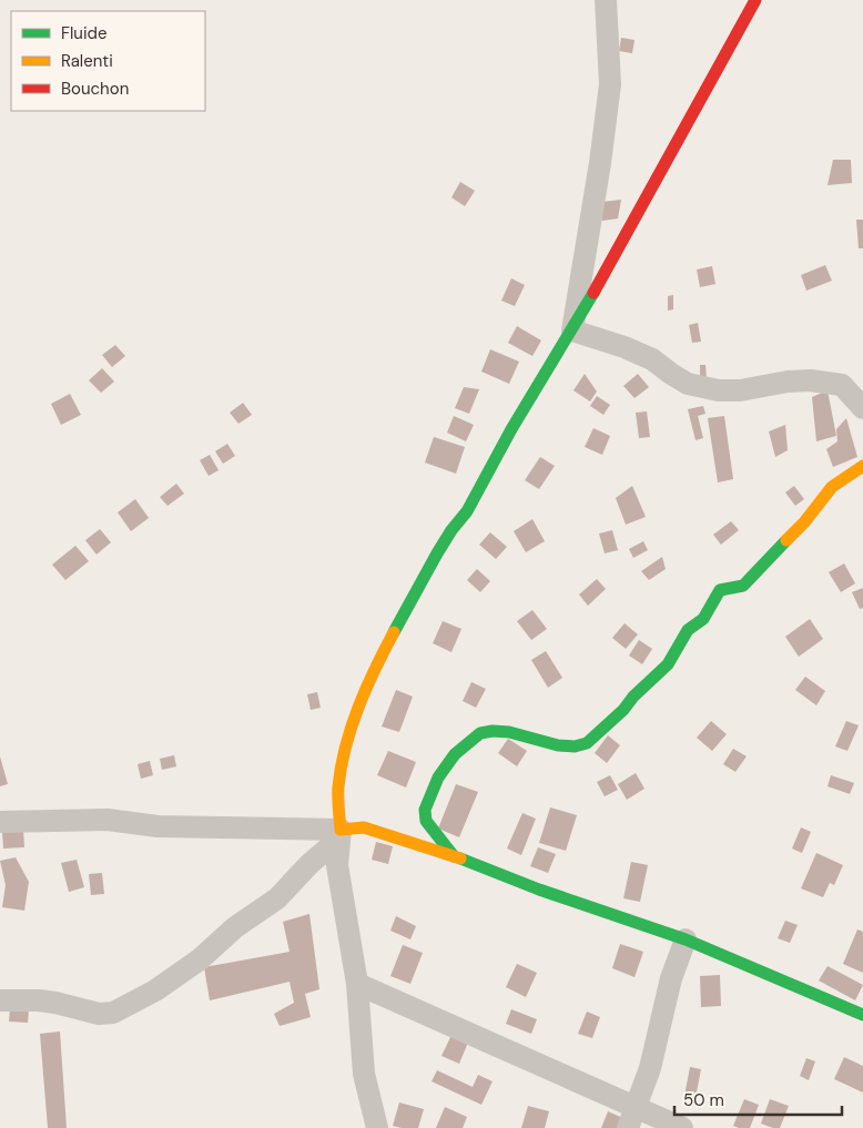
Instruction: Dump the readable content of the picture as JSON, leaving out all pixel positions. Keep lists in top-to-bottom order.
{
  "legend": ["Fluide", "Ralenti", "Bouchon"],
  "scale_bar": "50 m"
}
